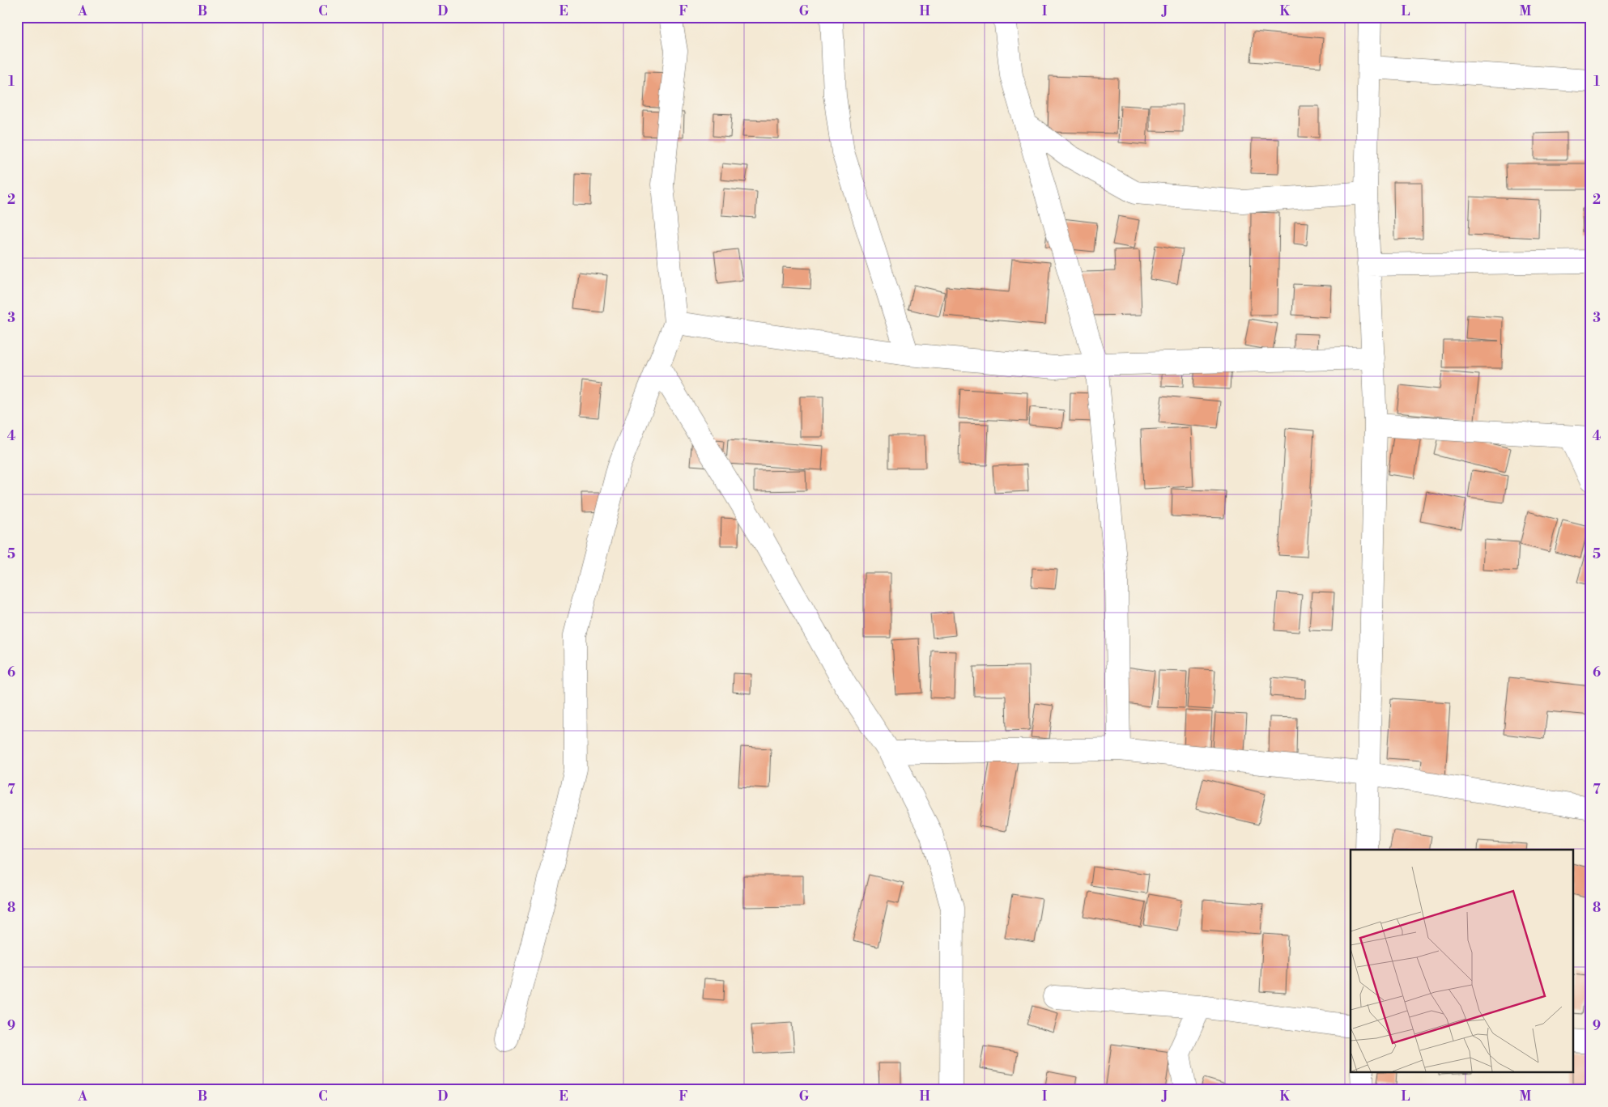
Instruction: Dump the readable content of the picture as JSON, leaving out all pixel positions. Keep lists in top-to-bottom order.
{
  "grid": {
    "columns": [
      "A",
      "B",
      "C",
      "D",
      "E",
      "F",
      "G",
      "H",
      "I",
      "J",
      "K",
      "L",
      "M"
    ],
    "rows": [
      "1",
      "2",
      "3",
      "4",
      "5",
      "6",
      "7",
      "8",
      "9"
    ]
  }
}
